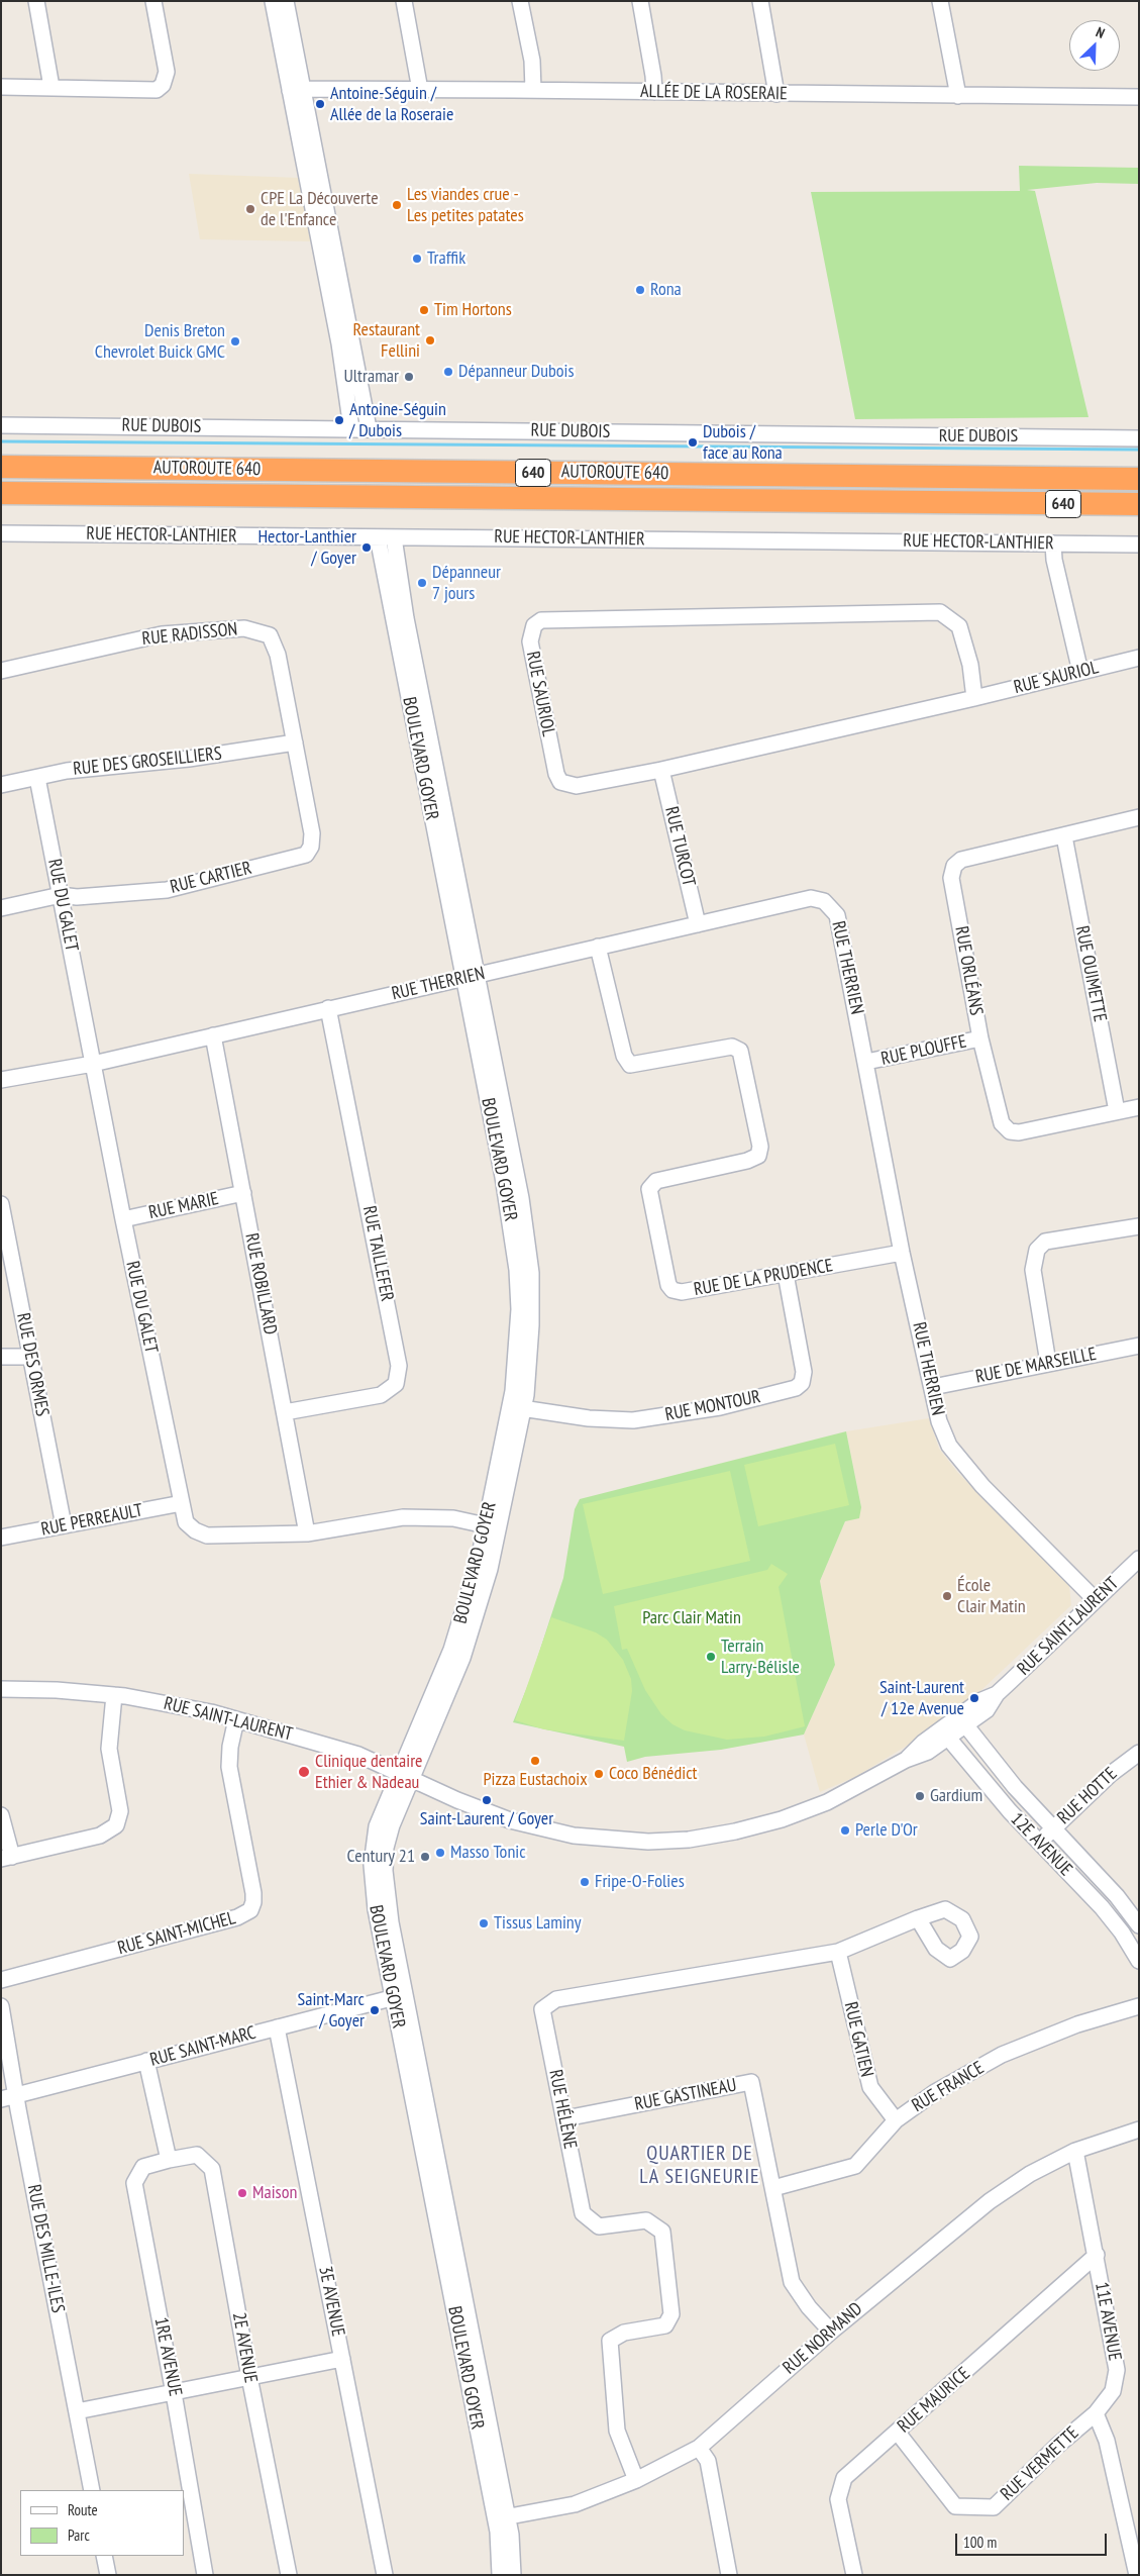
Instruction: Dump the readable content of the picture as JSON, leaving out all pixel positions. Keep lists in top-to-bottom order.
{
  "streets": {
    "highway": ["AUTOROUTE 640", "640"],
    "street": [
      "ALLÉE DE LA ROSERAIE",
      "RUE DUBOIS",
      "RUE HECTOR-LANTHIER",
      "RUE RADISSON",
      "RUE SAURIOL",
      "BOULEVARD GOYER",
      "RUE DES GROSEILLIERS",
      "RUE TURCOT",
      "RUE CARTIER",
      "RUE DU GALET",
      "RUE THERRIEN",
      "RUE ORLÉANS",
      "RUE OUIMETTE",
      "RUE PLOUFFE",
      "RUE MARIE",
      "RUE TAILLEFER",
      "RUE DE LA PRUDENCE",
      "RUE ROBILLARD",
      "RUE DES ORMES",
      "RUE DE MARSEILLE",
      "RUE MONTOUR",
      "RUE PERREAULT",
      "RUE SAINT-LAURENT",
      "RUE HOTTE",
      "12E AVENUE",
      "RUE SAINT-MICHEL",
      "RUE GATIEN",
      "RUE SAINT-MARC",
      "RUE FRANCE",
      "RUE GASTINEAU",
      "RUE HÉLÈNE",
      "RUE DES MILLE-ILES",
      "3E AVENUE",
      "11E AVENUE",
      "RUE NORMAND",
      "2E AVENUE",
      "1RE AVENUE",
      "RUE MAURICE",
      "RUE VERMETTE"
    ]
  },
  "crossings": [
    ["RUE HECTOR-LANTHIER", "BOULEVARD GOYER"],
    ["RUE RADISSON", "RUE DES GROSEILLIERS"],
    ["RUE RADISSON", "RUE CARTIER"],
    ["RUE SAURIOL", "RUE TURCOT"],
    ["BOULEVARD GOYER", "RUE DU GALET"],
    ["BOULEVARD GOYER", "RUE THERRIEN"],
    ["BOULEVARD GOYER", "RUE MONTOUR"],
    ["BOULEVARD GOYER", "RUE SAINT-LAURENT"],
    ["BOULEVARD GOYER", "RUE SAINT-MARC"],
    ["BOULEVARD GOYER", "RUE NORMAND"],
    ["RUE DES GROSEILLIERS", "RUE CARTIER"],
    ["RUE DES GROSEILLIERS", "RUE DU GALET"],
    ["RUE TURCOT", "RUE THERRIEN"],
    ["RUE CARTIER", "RUE DU GALET"],
    ["RUE DU GALET", "RUE THERRIEN"],
    ["RUE DU GALET", "RUE MARIE"],
    ["RUE DU GALET", "RUE ROBILLARD"],
    ["RUE DU GALET", "RUE PERREAULT"],
    ["RUE THERRIEN", "RUE PLOUFFE"],
    ["RUE THERRIEN", "RUE TAILLEFER"],
    ["RUE THERRIEN", "RUE DE LA PRUDENCE"],
    ["RUE THERRIEN", "RUE ROBILLARD"],
    ["RUE THERRIEN", "RUE DE MARSEILLE"],
    ["RUE THERRIEN", "RUE SAINT-LAURENT"],
    ["RUE ORLÉANS", "RUE OUIMETTE"],
    ["RUE ORLÉANS", "RUE PLOUFFE"],
    ["RUE MARIE", "RUE ROBILLARD"],
    ["RUE TAILLEFER", "RUE ROBILLARD"],
    ["RUE DE LA PRUDENCE", "RUE MONTOUR"],
    ["RUE DES ORMES", "RUE PERREAULT"],
    ["RUE SAINT-LAURENT", "12E AVENUE"],
    ["RUE SAINT-LAURENT", "RUE SAINT-MICHEL"],
    ["RUE HOTTE", "12E AVENUE"],
    ["RUE GATIEN", "RUE FRANCE"],
    ["RUE GATIEN", "RUE HÉLÈNE"],
    ["RUE SAINT-MARC", "RUE DES MILLE-ILES"],
    ["RUE SAINT-MARC", "3E AVENUE"],
    ["RUE FRANCE", "RUE GASTINEAU"],
    ["RUE GASTINEAU", "RUE HÉLÈNE"],
    ["RUE GASTINEAU", "RUE NORMAND"],
    ["RUE HÉLÈNE", "RUE NORMAND"],
    ["11E AVENUE", "RUE NORMAND"],
    ["11E AVENUE", "RUE MAURICE"],
    ["11E AVENUE", "RUE VERMETTE"],
    ["2E AVENUE", "1RE AVENUE"],
    ["RUE MAURICE", "RUE VERMETTE"]
  ],
  "districts": ["QUARTIER DE LA SEIGNEURIE"],
  "parks": ["Parc Clair Matin"],
  "places": [
    "Antoine-Séguin / Allée de la Roseraie",
    "Les viandes crue - Les petites patates",
    "CPE La Découverte de l'Enfance",
    "Traffik",
    "Rona",
    "Tim Hortons",
    "Restaurant Fellini",
    "Denis Breton Chevrolet Buick GMC",
    "Dépanneur Dubois",
    "Ultramar",
    "Antoine-Séguin / Dubois",
    "Dubois / face au Rona",
    "Hector-Lanthier / Goyer",
    "Dépanneur 7 jours",
    "École Clair Matin",
    "Terrain Larry-Bélisle",
    "Saint-Laurent / 12e Avenue",
    "Pizza Eustachoix",
    "Clinique dentaire Ethier & Nadeau",
    "Coco Bénédict",
    "Gardium",
    "Saint-Laurent / Goyer",
    "Perle D'Or",
    "Masso Tonic",
    "Century 21",
    "Fripe-O-Folies",
    "Tissus Laminy",
    "Saint-Marc / Goyer",
    "Maison"
  ],
  "legend": ["Route", "Parc"],
  "scale_bar": "100 m",
  "north": "top right"
}
